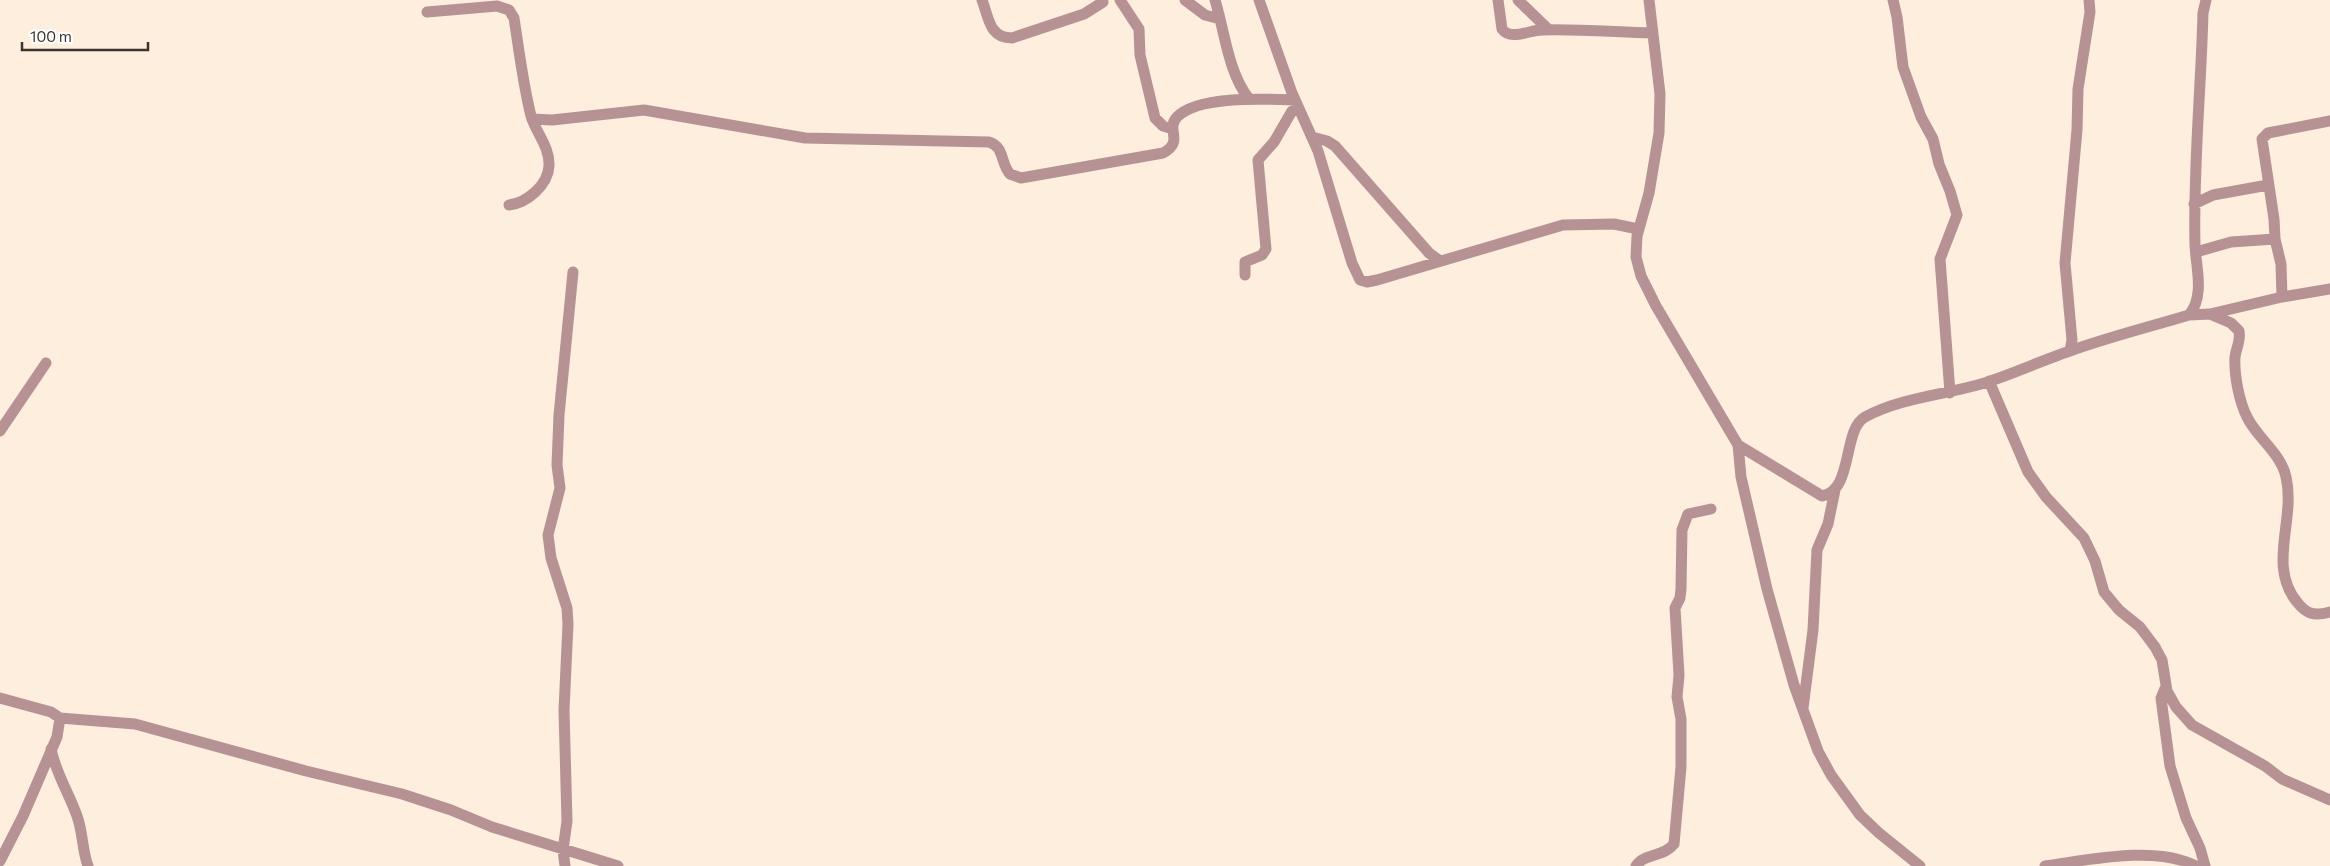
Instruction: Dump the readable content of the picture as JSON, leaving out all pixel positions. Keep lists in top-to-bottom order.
{
  "scale_bar": "100 m"
}
